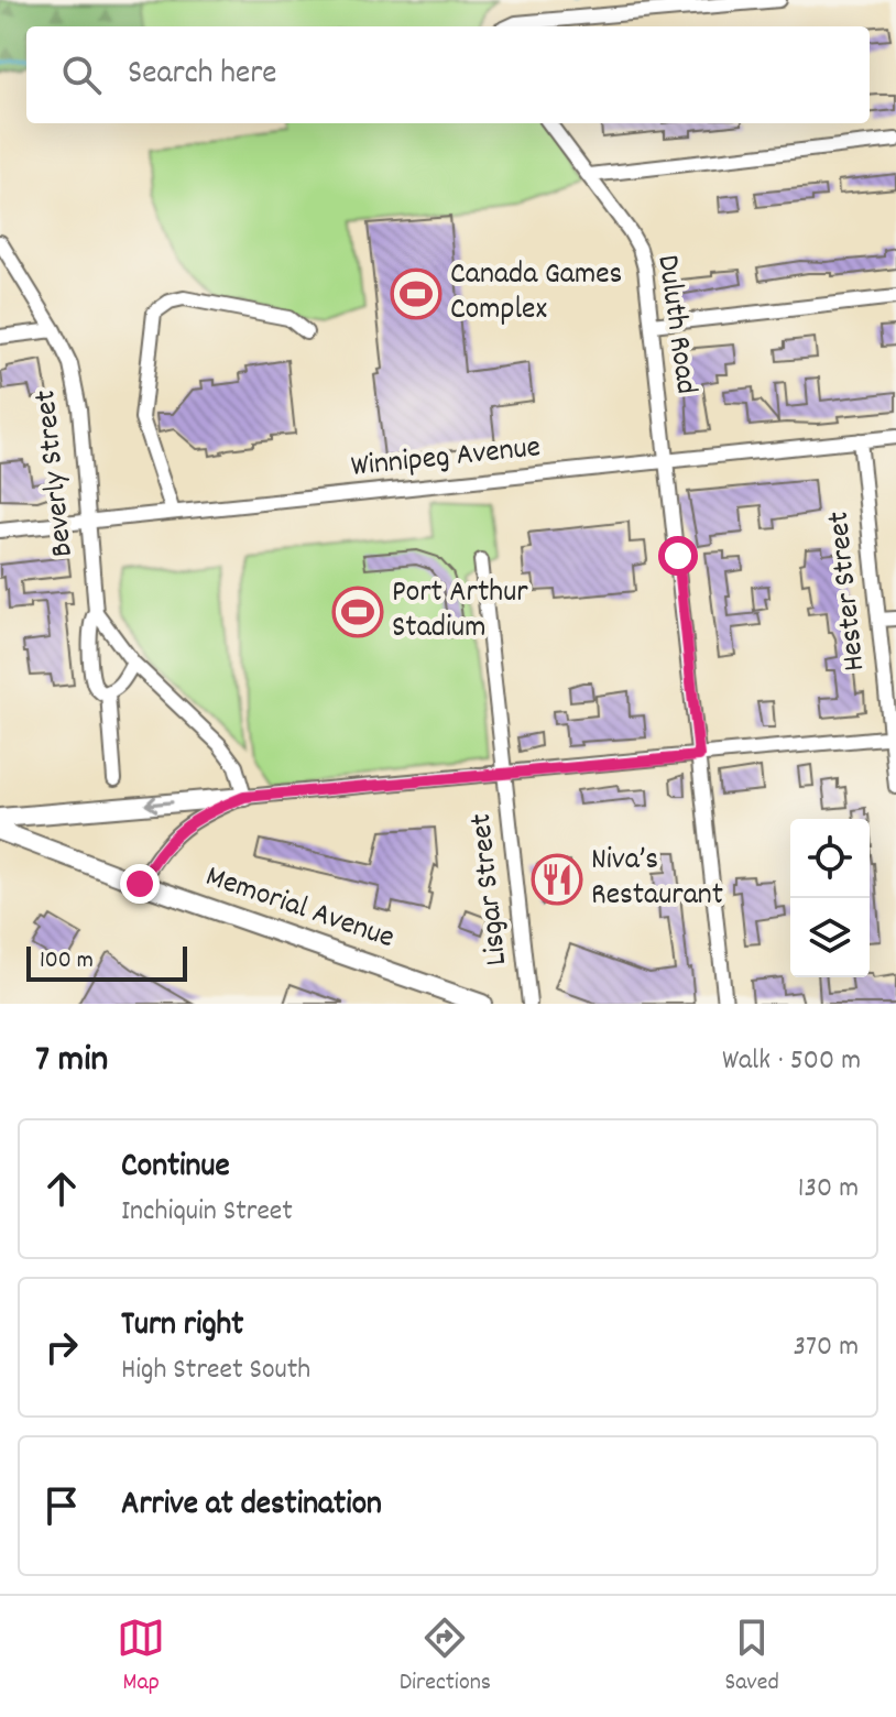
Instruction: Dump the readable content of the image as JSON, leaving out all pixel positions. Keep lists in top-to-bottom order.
{
  "streets": {
    "main road": ["Memorial Avenue"],
    "street": [
      "Duluth Road",
      "Winnipeg Avenue",
      "Beverly Street",
      "Hester Street",
      "Lisgar Street"
    ]
  },
  "crossings": [
    ["Duluth Road", "Winnipeg Avenue"],
    ["Winnipeg Avenue", "Beverly Street"],
    ["Winnipeg Avenue", "Hester Street"]
  ],
  "places": {
    "sports": ["Canada Games Complex", "Port Arthur Stadium"],
    "restaurant": ["Niva’s Restaurant"]
  },
  "scale_bar": "100 m",
  "page": {
    "search": "Search here",
    "scale": "100 m",
    "heading": ["7 min", "Walk · 500 m"],
    "list": [
      ["Continue", "Inchiquin Street", "130 m"],
      ["Turn right", "High Street South", "370 m"],
      "Arrive at destination"
    ],
    "nav": ["Map", "Directions", "Saved"]
  }
}
